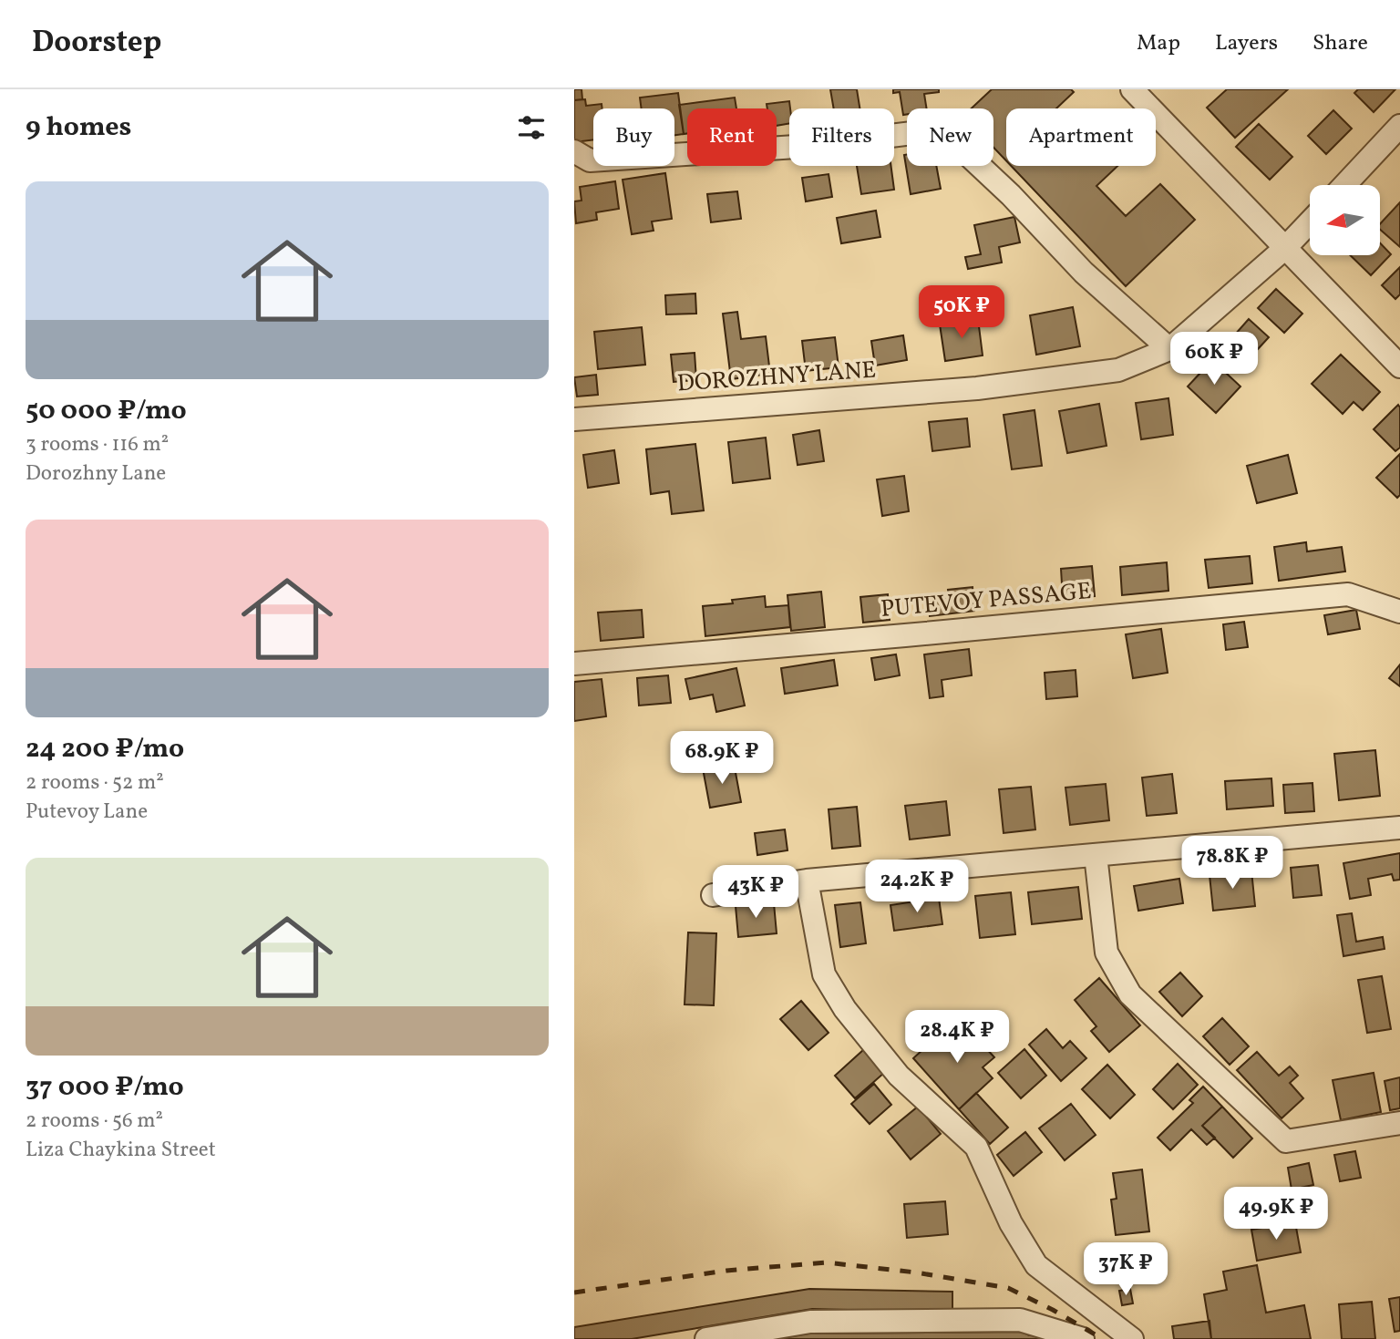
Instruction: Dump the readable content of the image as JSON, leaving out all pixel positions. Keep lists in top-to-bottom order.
{
  "streets": {
    "street": ["DOROZHNY LANE", "PUTEVOY PASSAGE"]
  },
  "north": "left",
  "page": {
    "header": "Doorstep",
    "nav": ["Map", "Layers", "Share"],
    "heading": "9 homes",
    "chip": [
      "Buy",
      "Rent",
      "Filters",
      "New",
      "Apartment"
    ],
    "list": [
      {
        "name": "50 000 ₽/mo",
        "note": "3 rooms · 116 m² · Dorozhny Lane"
      },
      {
        "name": "24 200 ₽/mo",
        "note": "2 rooms · 52 m² · Putevoy Lane"
      },
      {
        "name": "37 000 ₽/mo",
        "note": "2 rooms · 56 m² · Liza Chaykina Street"
      }
    ],
    "price": [
      "50K ₽",
      "60K ₽",
      "68.9K ₽",
      "78.8K ₽",
      "24.2K ₽",
      "43K ₽",
      "28.4K ₽",
      "49.9K ₽",
      "37K ₽"
    ]
  }
}
